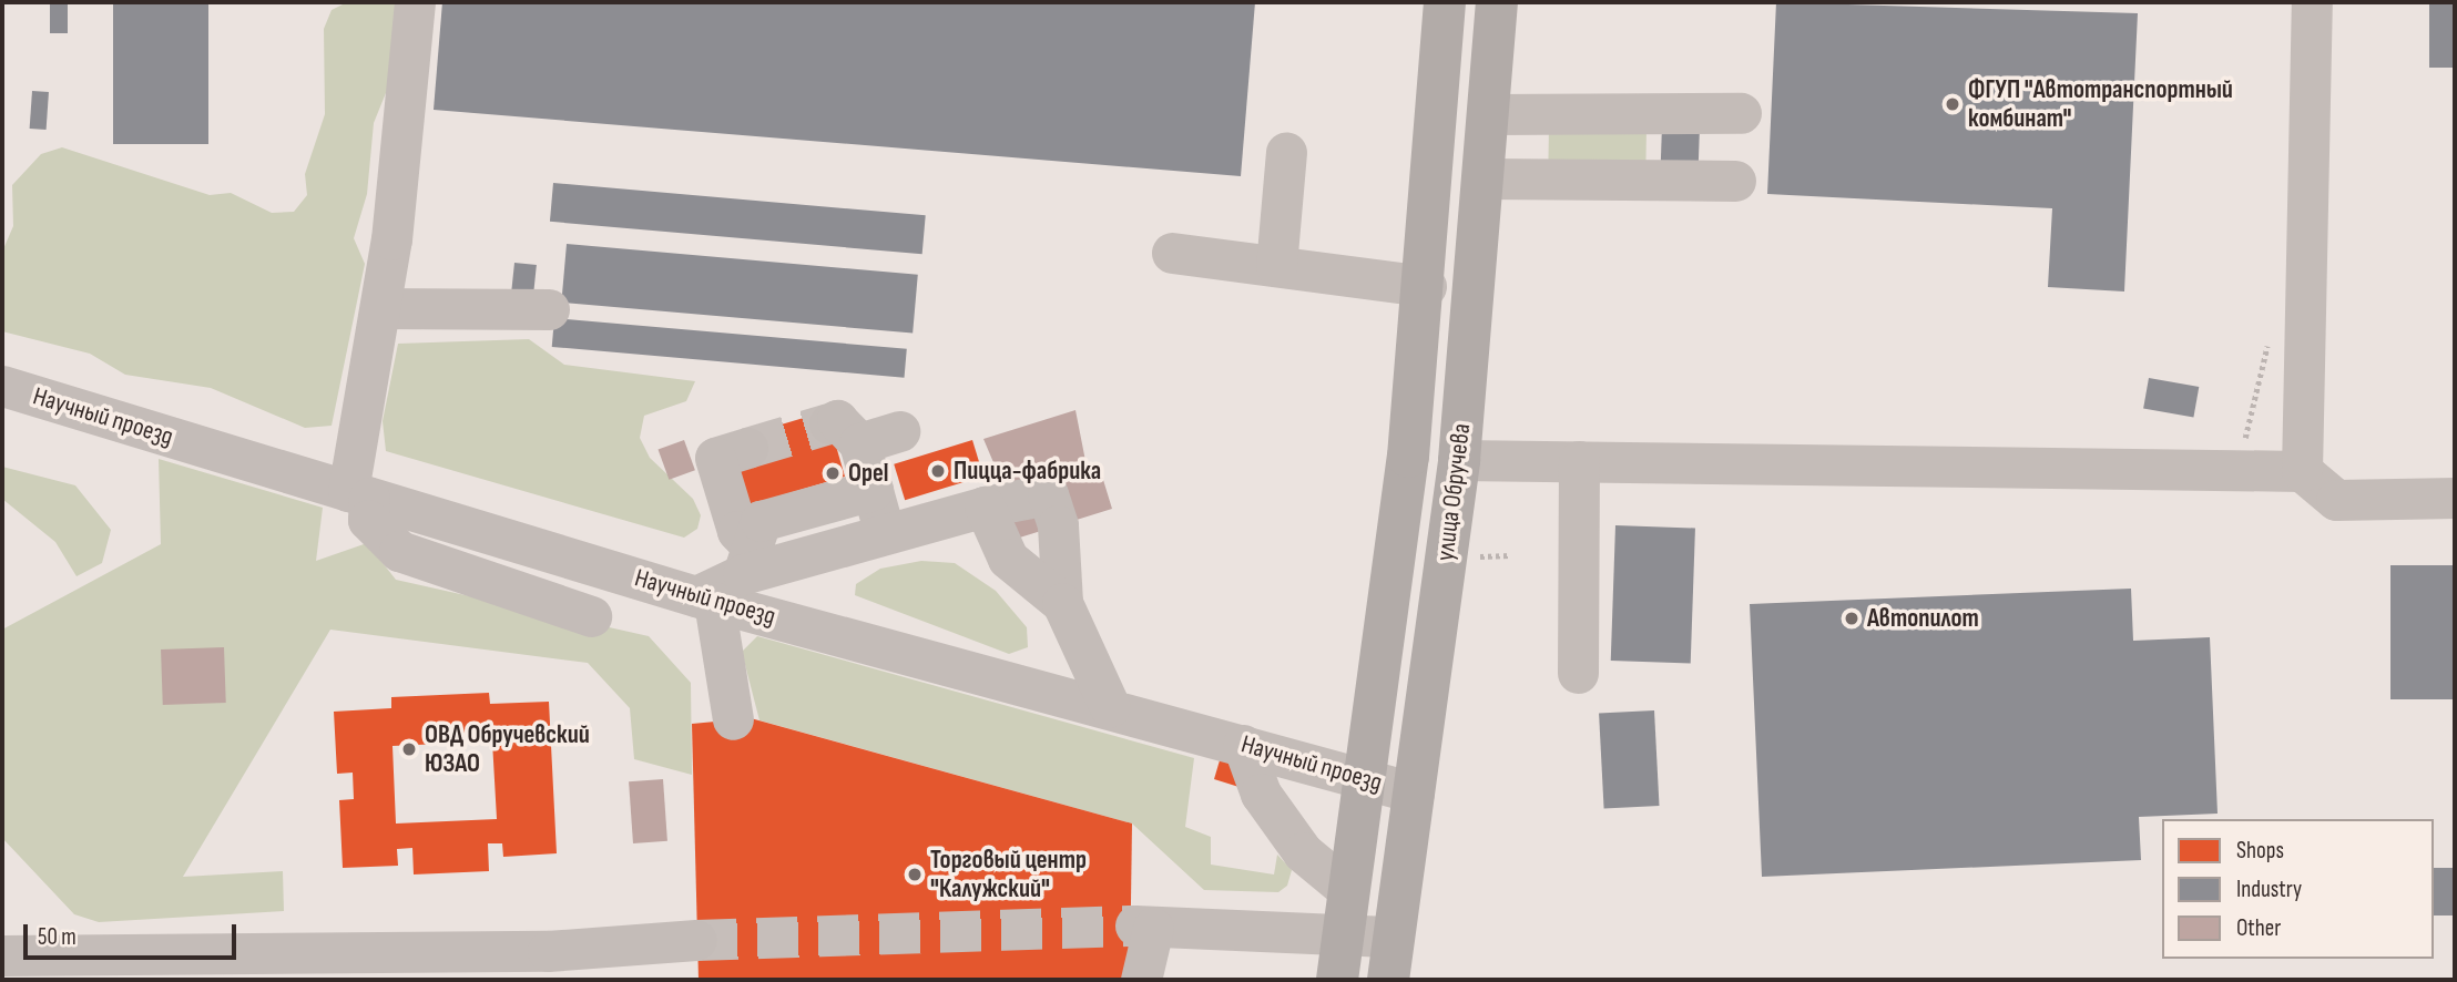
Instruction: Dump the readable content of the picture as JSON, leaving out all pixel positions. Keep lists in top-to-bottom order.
{
  "streets": {
    "main road": ["улица Обручева"],
    "street": ["Научный проезд"]
  },
  "crossings": [
    ["Научный проезд", "улица Обручева"]
  ],
  "places": [
    "ФГУП \"Автотранспортный комбинат\"",
    "Пицца-фабрика",
    "Opel",
    "Автопилот",
    "ОВД Обручевский ЮЗАО",
    "Торговый центр \"Калужский\""
  ],
  "legend": ["Shops", "Industry", "Other"],
  "scale_bar": "50 m"
}
